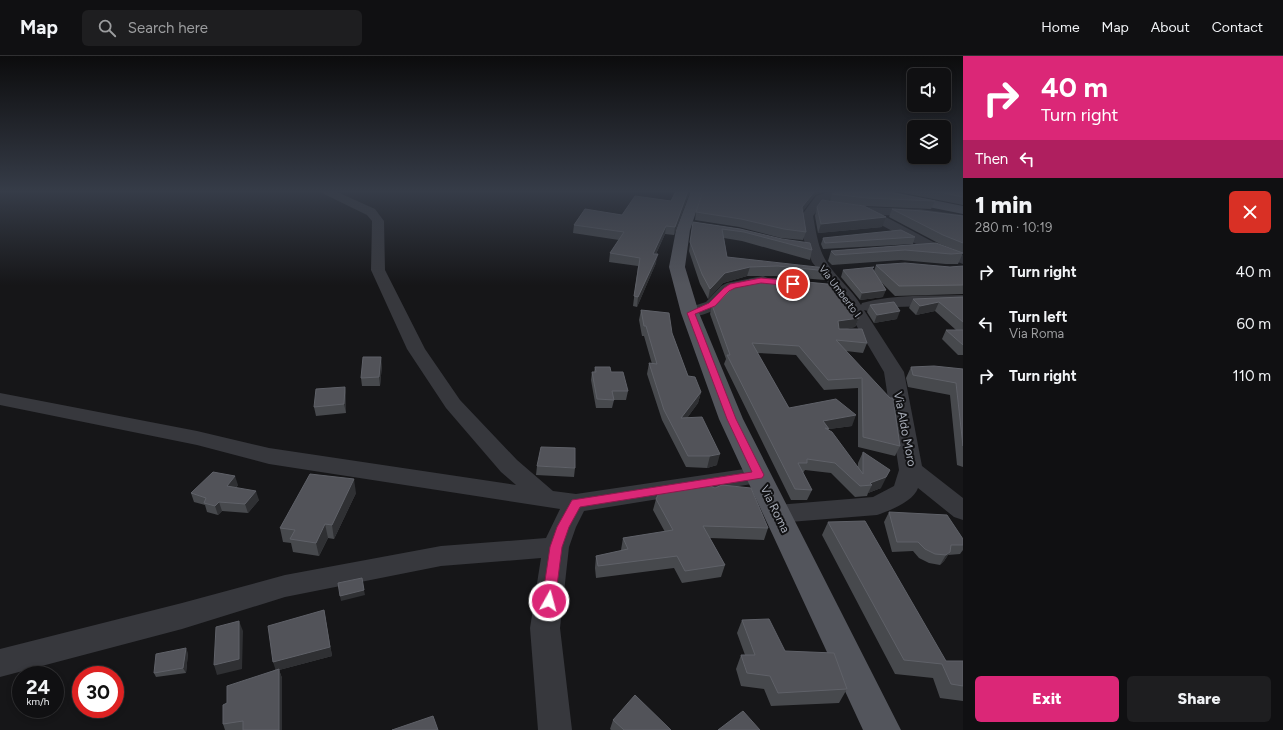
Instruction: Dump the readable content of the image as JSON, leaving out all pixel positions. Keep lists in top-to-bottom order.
{
  "streets": {
    "main road": ["Via Roma"],
    "street": ["Via Umberto I", "Via Aldo Moro"]
  },
  "crossings": [
    ["Via Umberto I", "Via Aldo Moro"]
  ],
  "page": {
    "header": "Map",
    "search": "Search here",
    "nav": [
      "Home",
      "Map",
      "About",
      "Contact"
    ],
    "turn": ["40 m", "Turn right"],
    "then": "Then",
    "heading": ["1 min", "280 m · 10:19"],
    "list": [
      {
        "name": "Turn right",
        "value": "40 m"
      },
      {
        "name": "Turn left",
        "note": "Via Roma",
        "value": "60 m"
      },
      {
        "name": "Turn right",
        "value": "110 m"
      }
    ],
    "speed": "24 km/h",
    "limit": "30",
    "buttons": ["Exit", "Share"]
  }
}
